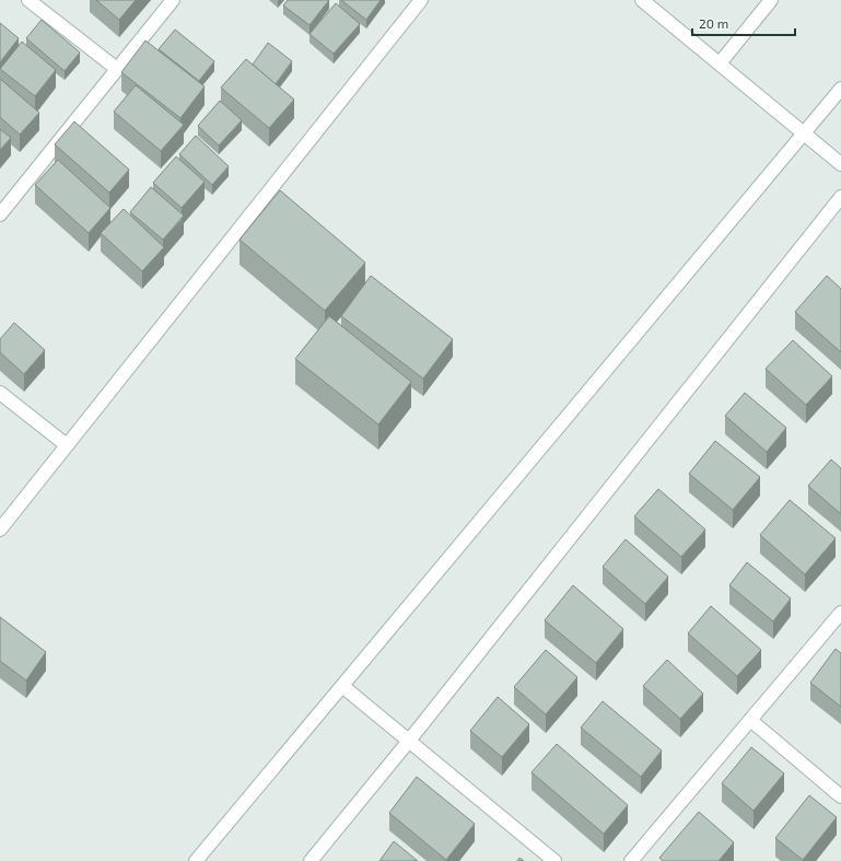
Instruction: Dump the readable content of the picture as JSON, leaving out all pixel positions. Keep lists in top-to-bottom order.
{
  "scale_bar": "20 m"
}
